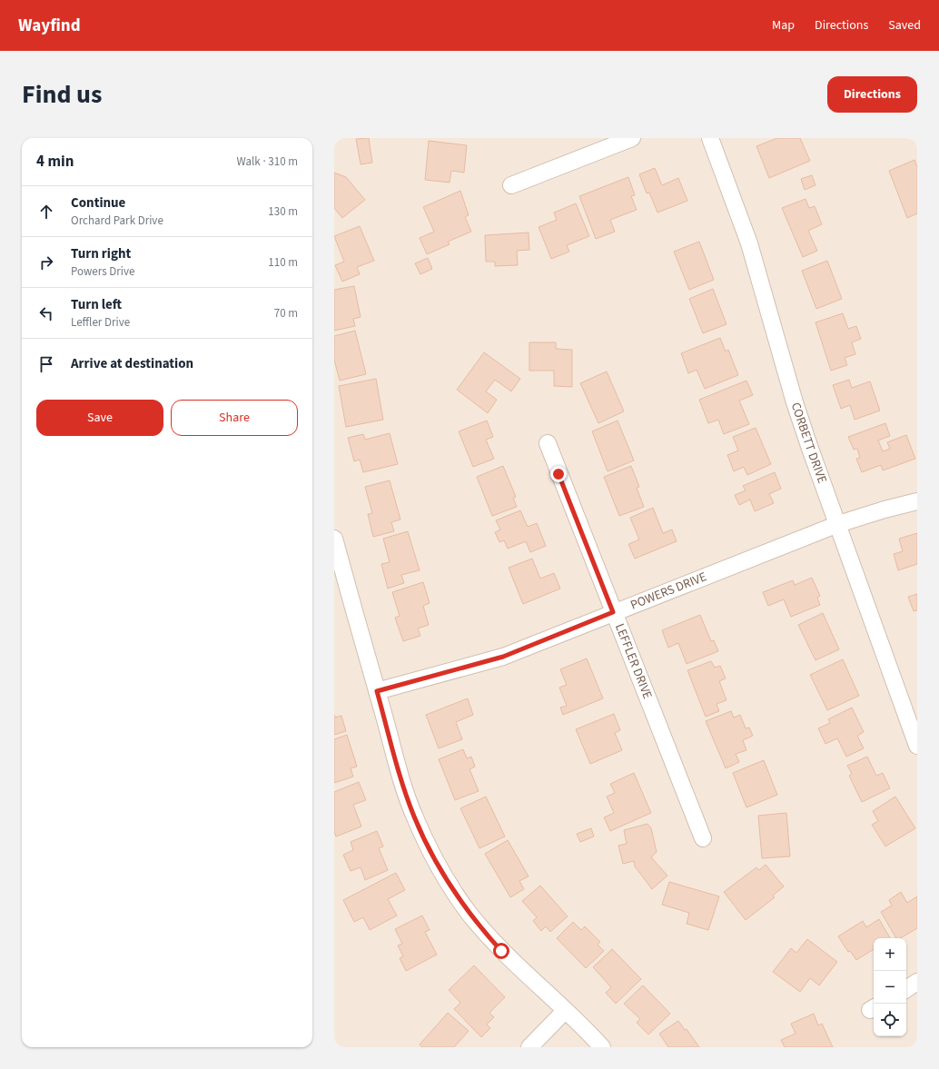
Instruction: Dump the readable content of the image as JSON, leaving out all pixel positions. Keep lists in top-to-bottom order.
{
  "streets": {
    "street": ["CORBETT DRIVE", "POWERS DRIVE", "LEFFLER DRIVE"]
  },
  "crossings": [
    ["CORBETT DRIVE", "POWERS DRIVE"],
    ["POWERS DRIVE", "LEFFLER DRIVE"]
  ],
  "page": {
    "header": "Wayfind",
    "nav": ["Map", "Directions", "Saved"],
    "title": "Find us",
    "buttons": [
      "Directions",
      ["Save", "Share"]
    ],
    "heading": ["4 min", "Walk · 310 m"],
    "list": [
      ["Continue", "Orchard Park Drive", "130 m"],
      ["Turn right", "Powers Drive", "110 m"],
      ["Turn left", "Leffler Drive", "70 m"],
      "Arrive at destination"
    ],
    "map_buttons": ["+", "−"]
  }
}
